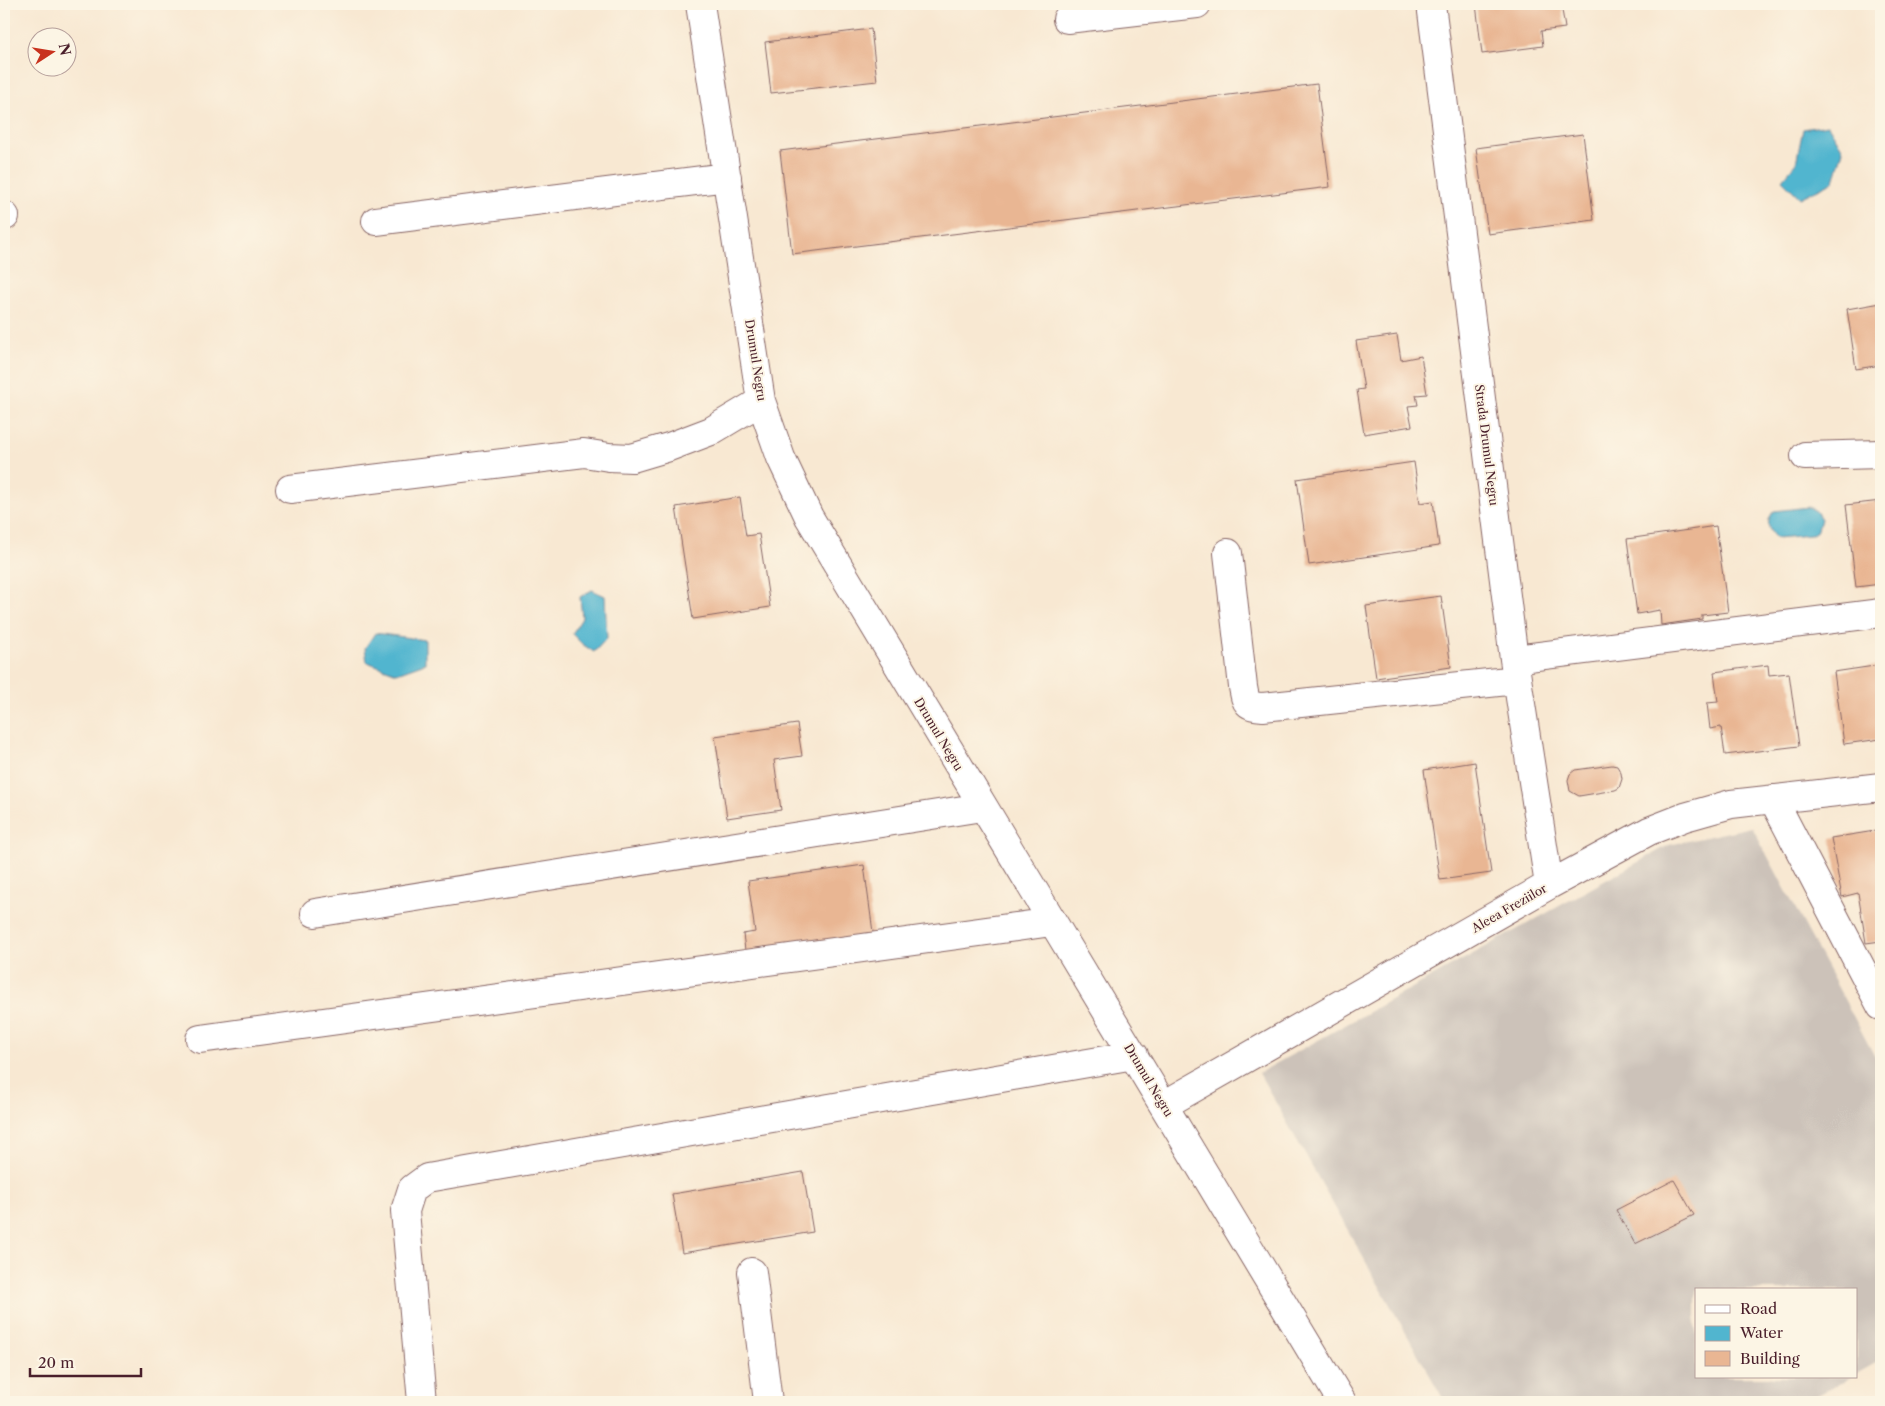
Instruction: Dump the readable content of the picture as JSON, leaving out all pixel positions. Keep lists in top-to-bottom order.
{
  "streets": {
    "street": ["Drumul Negru", "Strada Drumul Negru", "Aleea Freziilor"]
  },
  "crossings": [
    ["Drumul Negru", "Aleea Freziilor"],
    ["Strada Drumul Negru", "Aleea Freziilor"]
  ],
  "legend": ["Road", "Water", "Building"],
  "scale_bar": "20 m",
  "north": "right"
}
